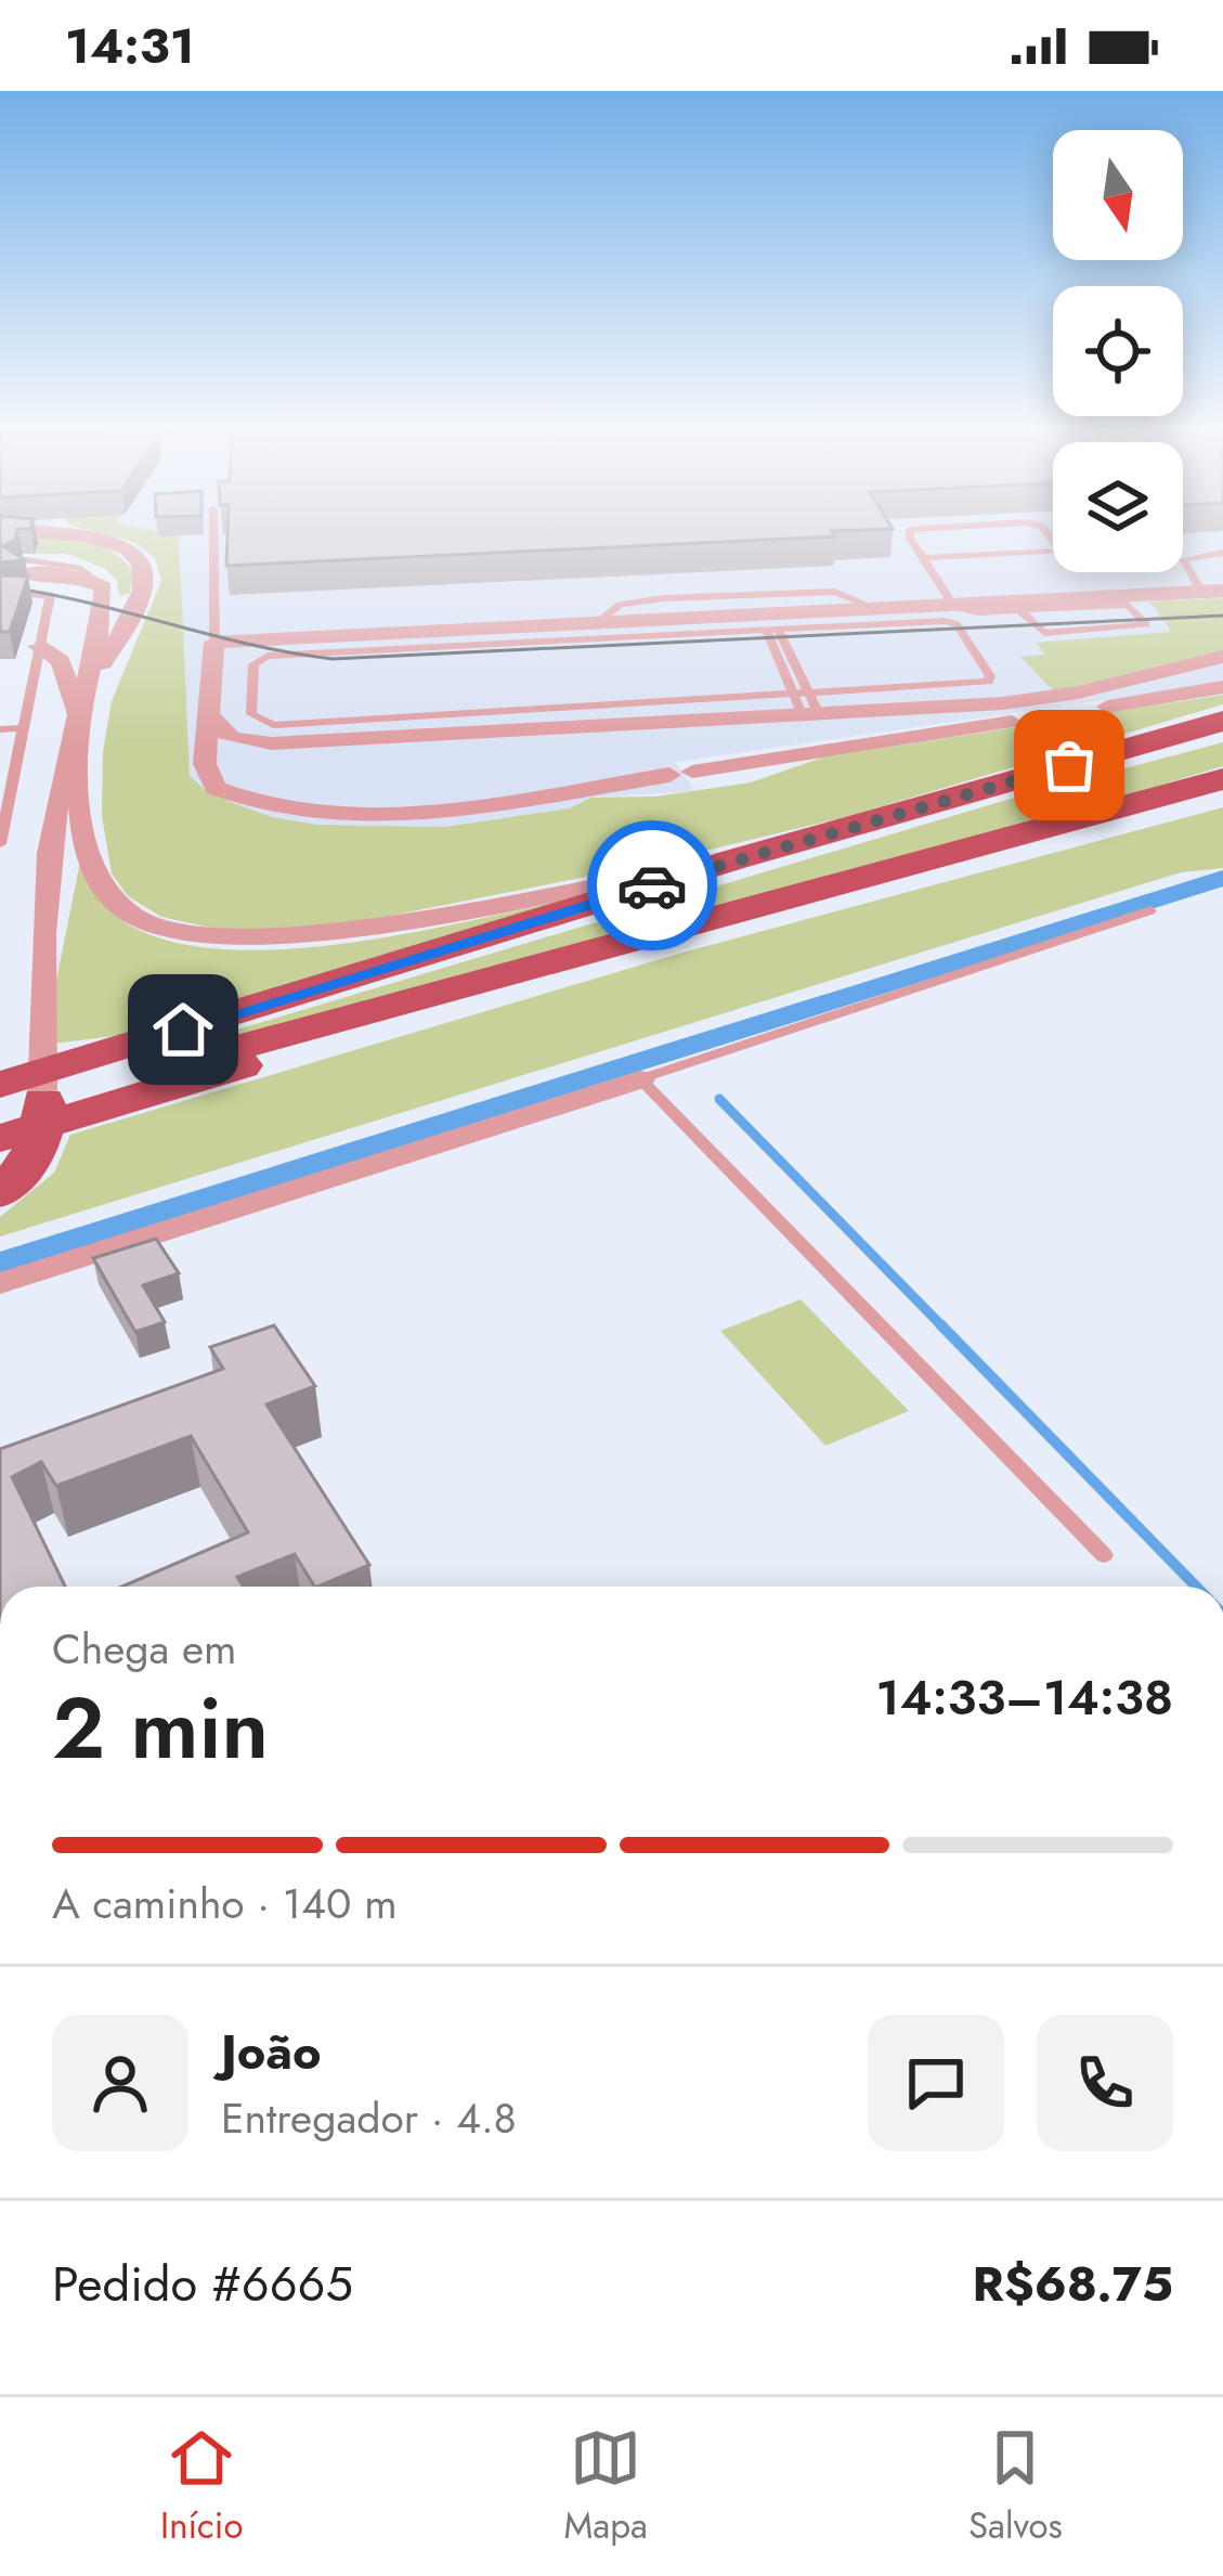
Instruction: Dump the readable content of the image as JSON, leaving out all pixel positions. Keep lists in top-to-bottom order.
{
  "north": "bottom",
  "page": {
    "status": "14:31",
    "heading": ["2 min", "Chega em", "14:33–14:38"],
    "panel": [
      "João",
      "Entregador · 4.8",
      "Pedido #6665",
      "R$68.75"
    ],
    "bar": "A caminho · 140 m",
    "tabs": ["Início", "Mapa", "Salvos"]
  }
}
